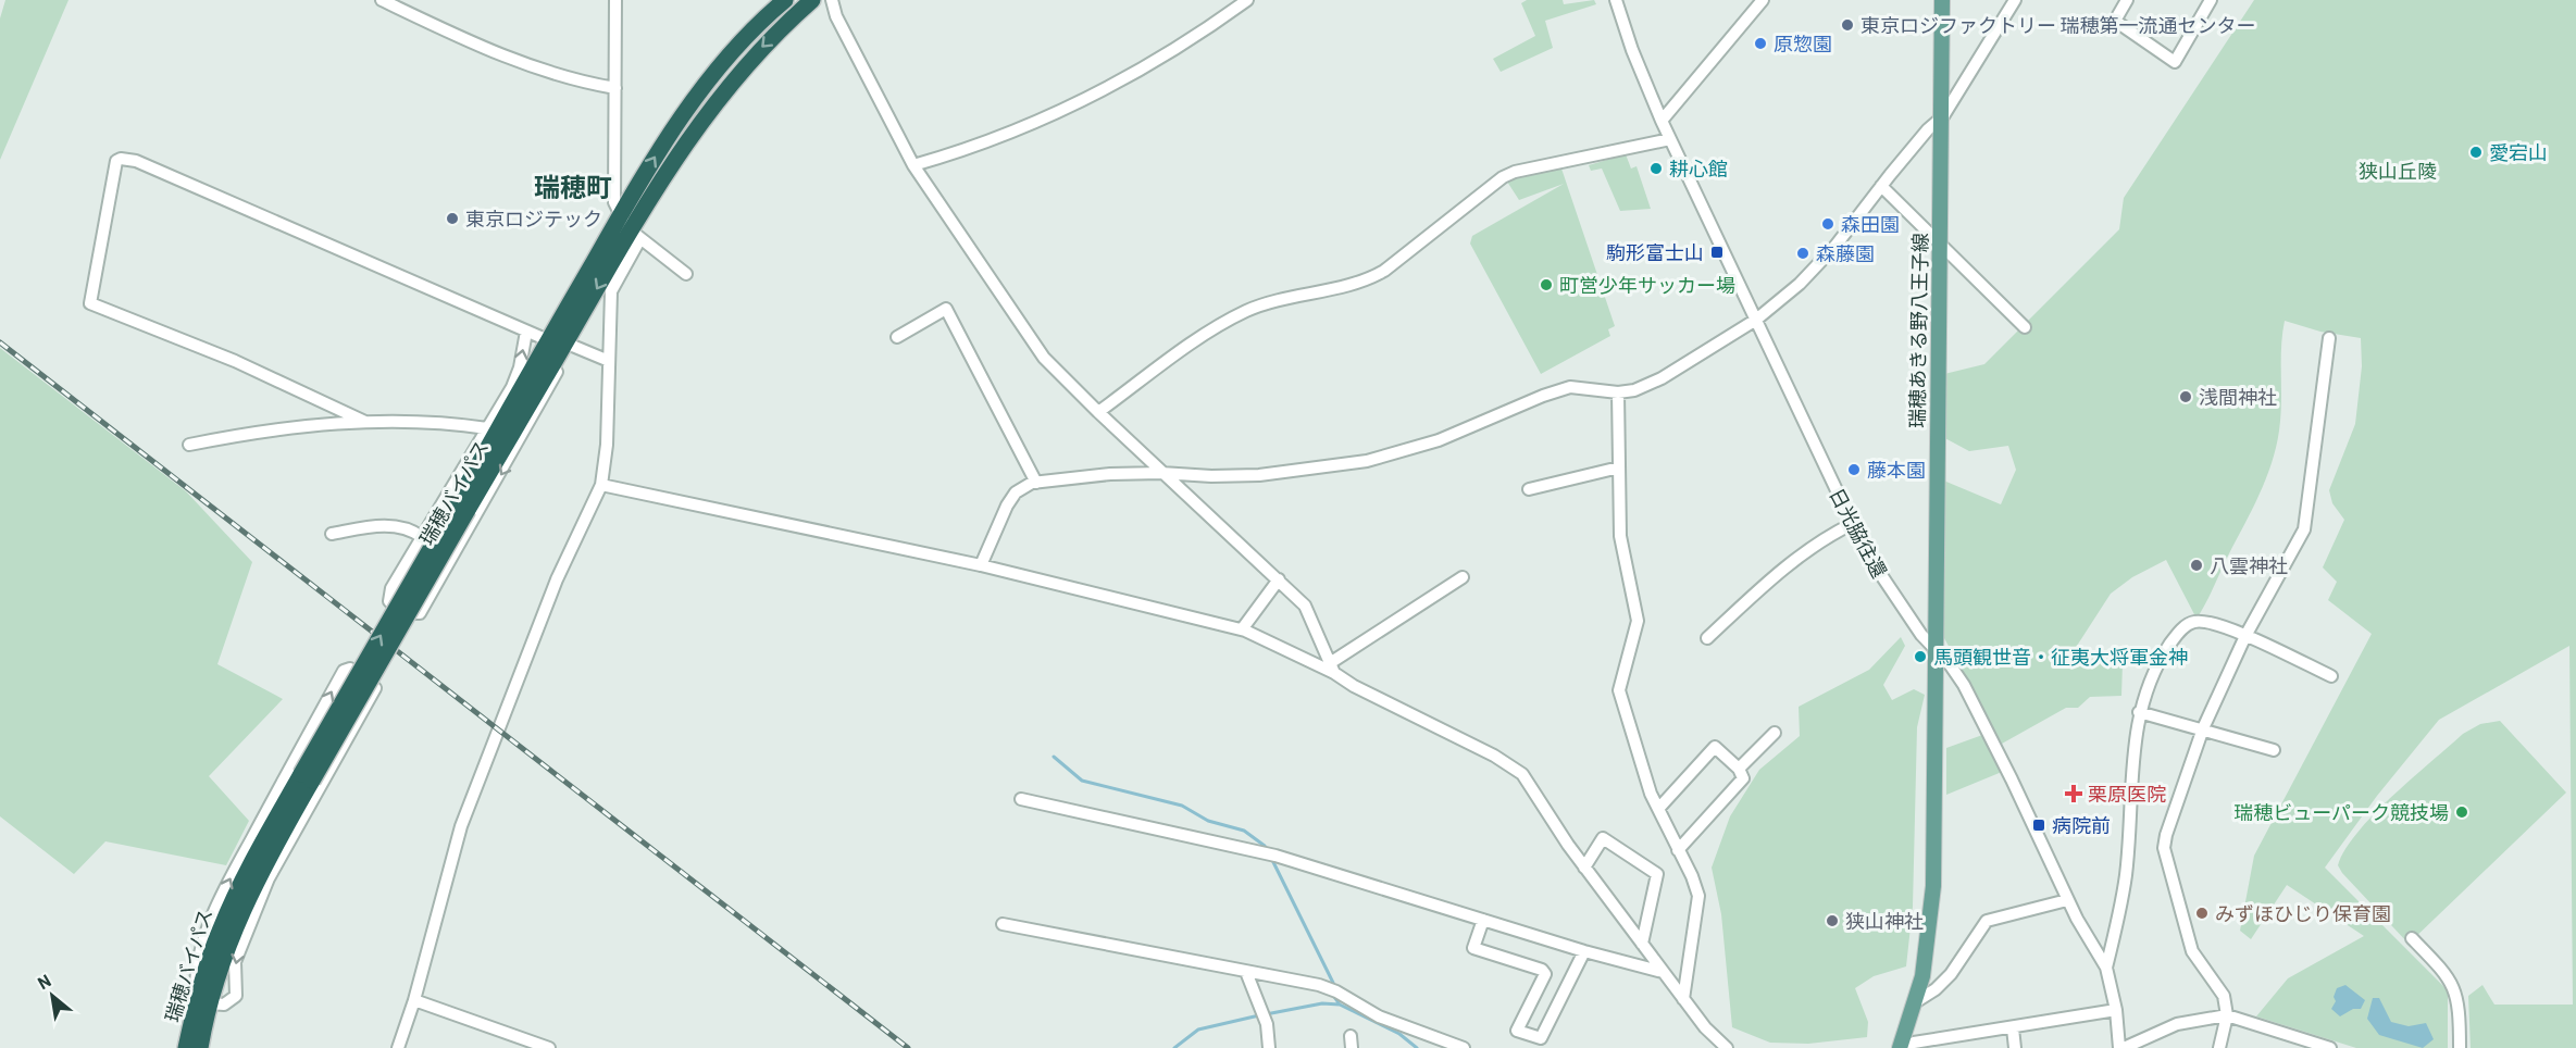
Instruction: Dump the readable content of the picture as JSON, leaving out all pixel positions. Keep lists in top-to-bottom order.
{
  "streets": {
    "highway": ["瑞穂バイパス"],
    "main road": ["瑞穂あきる野八王子線"],
    "street": ["日光脇往還"]
  },
  "crossings": [
    ["瑞穂あきる野八王子線", "日光脇往還"]
  ],
  "districts": ["瑞穂町"],
  "parks": ["狭山丘陵"],
  "places": {
    "other": [
      "東京ロジファクトリー 瑞穂第一流通センター",
      "原惣園",
      "愛宕山",
      "耕心館",
      "東京ロジテック",
      "森田園",
      "森藤園",
      "町営少年サッカー場",
      "浅間神社",
      "藤本園",
      "八雲神社",
      "馬頭観世音・征夷大将軍金神",
      "瑞穂ビューパーク競技場",
      "みずほひじり保育園",
      "狭山神社"
    ],
    "transit": ["駒形富士山", "病院前"],
    "health": ["栗原医院"]
  },
  "north": "top left"
}
